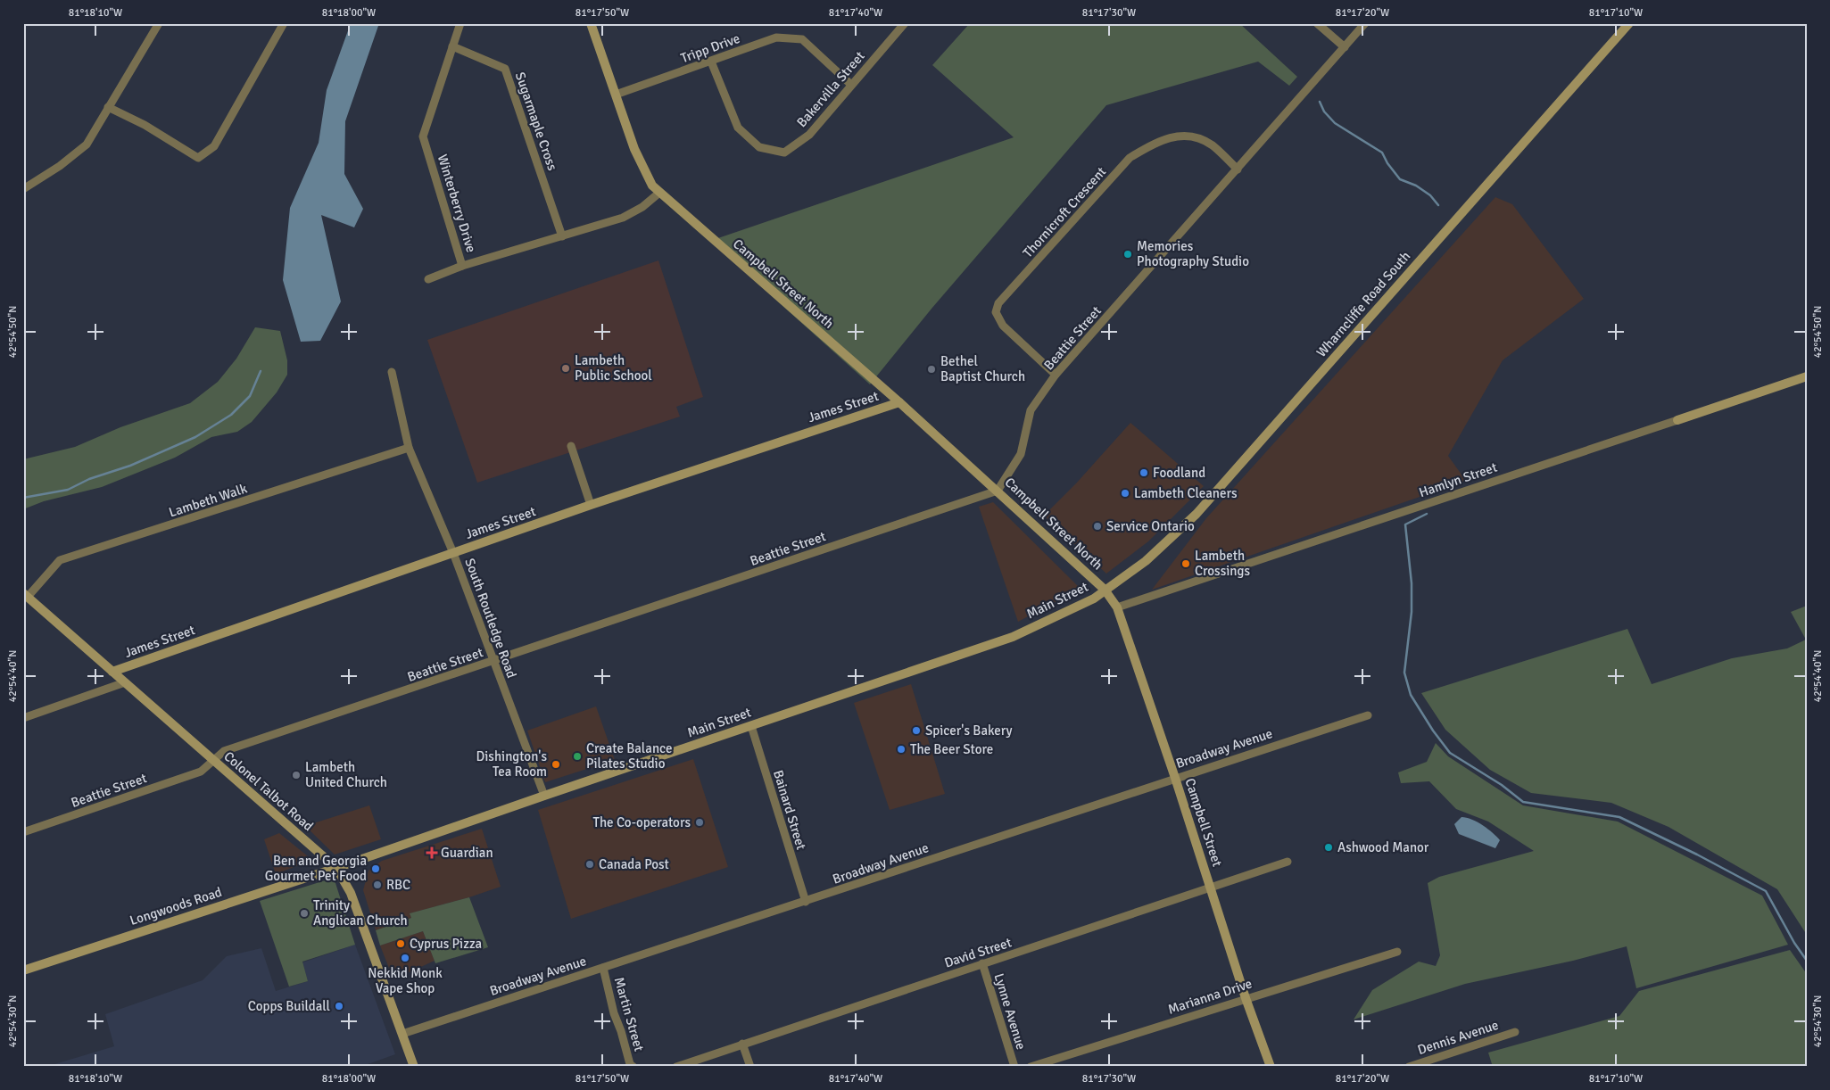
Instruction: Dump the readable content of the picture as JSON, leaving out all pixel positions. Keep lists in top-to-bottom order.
{
  "streets": {
    "main road": [
      "Campbell Street North",
      "Wharncliffe Road South",
      "James Street",
      "Hamlyn Street",
      "Main Street",
      "Colonel Talbot Road",
      "Campbell Street",
      "Longwoods Road"
    ],
    "street": [
      "Tripp Drive",
      "Bakervilla Street",
      "Sugarmaple Cross",
      "Winterberry Drive",
      "Thornicroft Crescent",
      "Beattie Street",
      "Lambeth Walk",
      "South Routledge Road",
      "Broadway Avenue",
      "Bainard Street",
      "David Street",
      "Marianna Drive",
      "Lynne Avenue",
      "Martin Street",
      "Dennis Avenue"
    ]
  },
  "crossings": [
    ["Tripp Drive", "Bakervilla Street"],
    ["Tripp Drive", "Campbell Street North"],
    ["Sugarmaple Cross", "Winterberry Drive"],
    ["Winterberry Drive", "Campbell Street North"],
    ["Thornicroft Crescent", "Beattie Street"],
    ["Campbell Street North", "Wharncliffe Road South"],
    ["Campbell Street North", "Beattie Street"],
    ["Campbell Street North", "James Street"],
    ["Campbell Street North", "Main Street"],
    ["Campbell Street North", "Campbell Street"],
    ["Wharncliffe Road South", "Main Street"],
    ["Wharncliffe Road South", "Campbell Street"],
    ["Beattie Street", "South Routledge Road"],
    ["Beattie Street", "Colonel Talbot Road"],
    ["James Street", "South Routledge Road"],
    ["James Street", "Colonel Talbot Road"],
    ["Hamlyn Street", "Campbell Street"],
    ["Lambeth Walk", "South Routledge Road"],
    ["Lambeth Walk", "Colonel Talbot Road"],
    ["Main Street", "South Routledge Road"],
    ["Main Street", "Colonel Talbot Road"],
    ["Main Street", "Bainard Street"],
    ["Main Street", "Campbell Street"],
    ["Main Street", "Longwoods Road"],
    ["Broadway Avenue", "Colonel Talbot Road"],
    ["Broadway Avenue", "Bainard Street"],
    ["Broadway Avenue", "Campbell Street"],
    ["Broadway Avenue", "Martin Street"],
    ["Colonel Talbot Road", "Longwoods Road"],
    ["Campbell Street", "David Street"],
    ["Campbell Street", "Marianna Drive"],
    ["David Street", "Lynne Avenue"]
  ],
  "places": {
    "other": [
      "Memories Photography Studio",
      "Lambeth Public School",
      "Bethel Baptist Church",
      "Foodland",
      "Lambeth Cleaners",
      "Service Ontario",
      "Lambeth Crossings",
      "Spicer's Bakery",
      "The Beer Store",
      "Create Balance Pilates Studio",
      "Dishington's Tea Room",
      "Lambeth United Church",
      "The Co-operators",
      "Ashwood Manor",
      "Canada Post",
      "Ben and Georgia Gourmet Pet Food",
      "RBC",
      "Trinity Anglican Church",
      "Cyprus Pizza",
      "Nekkid Monk Vape Shop",
      "Copps Buildall"
    ],
    "health": ["Guardian"]
  },
  "coordinates": [
    "81°18'10\"W",
    "81°18'00\"W",
    "81°17'50\"W",
    "81°17'40\"W",
    "81°17'30\"W",
    "81°17'20\"W",
    "81°17'10\"W",
    "42°54'50\"N",
    "42°54'40\"N",
    "42°54'30\"N"
  ]
}
